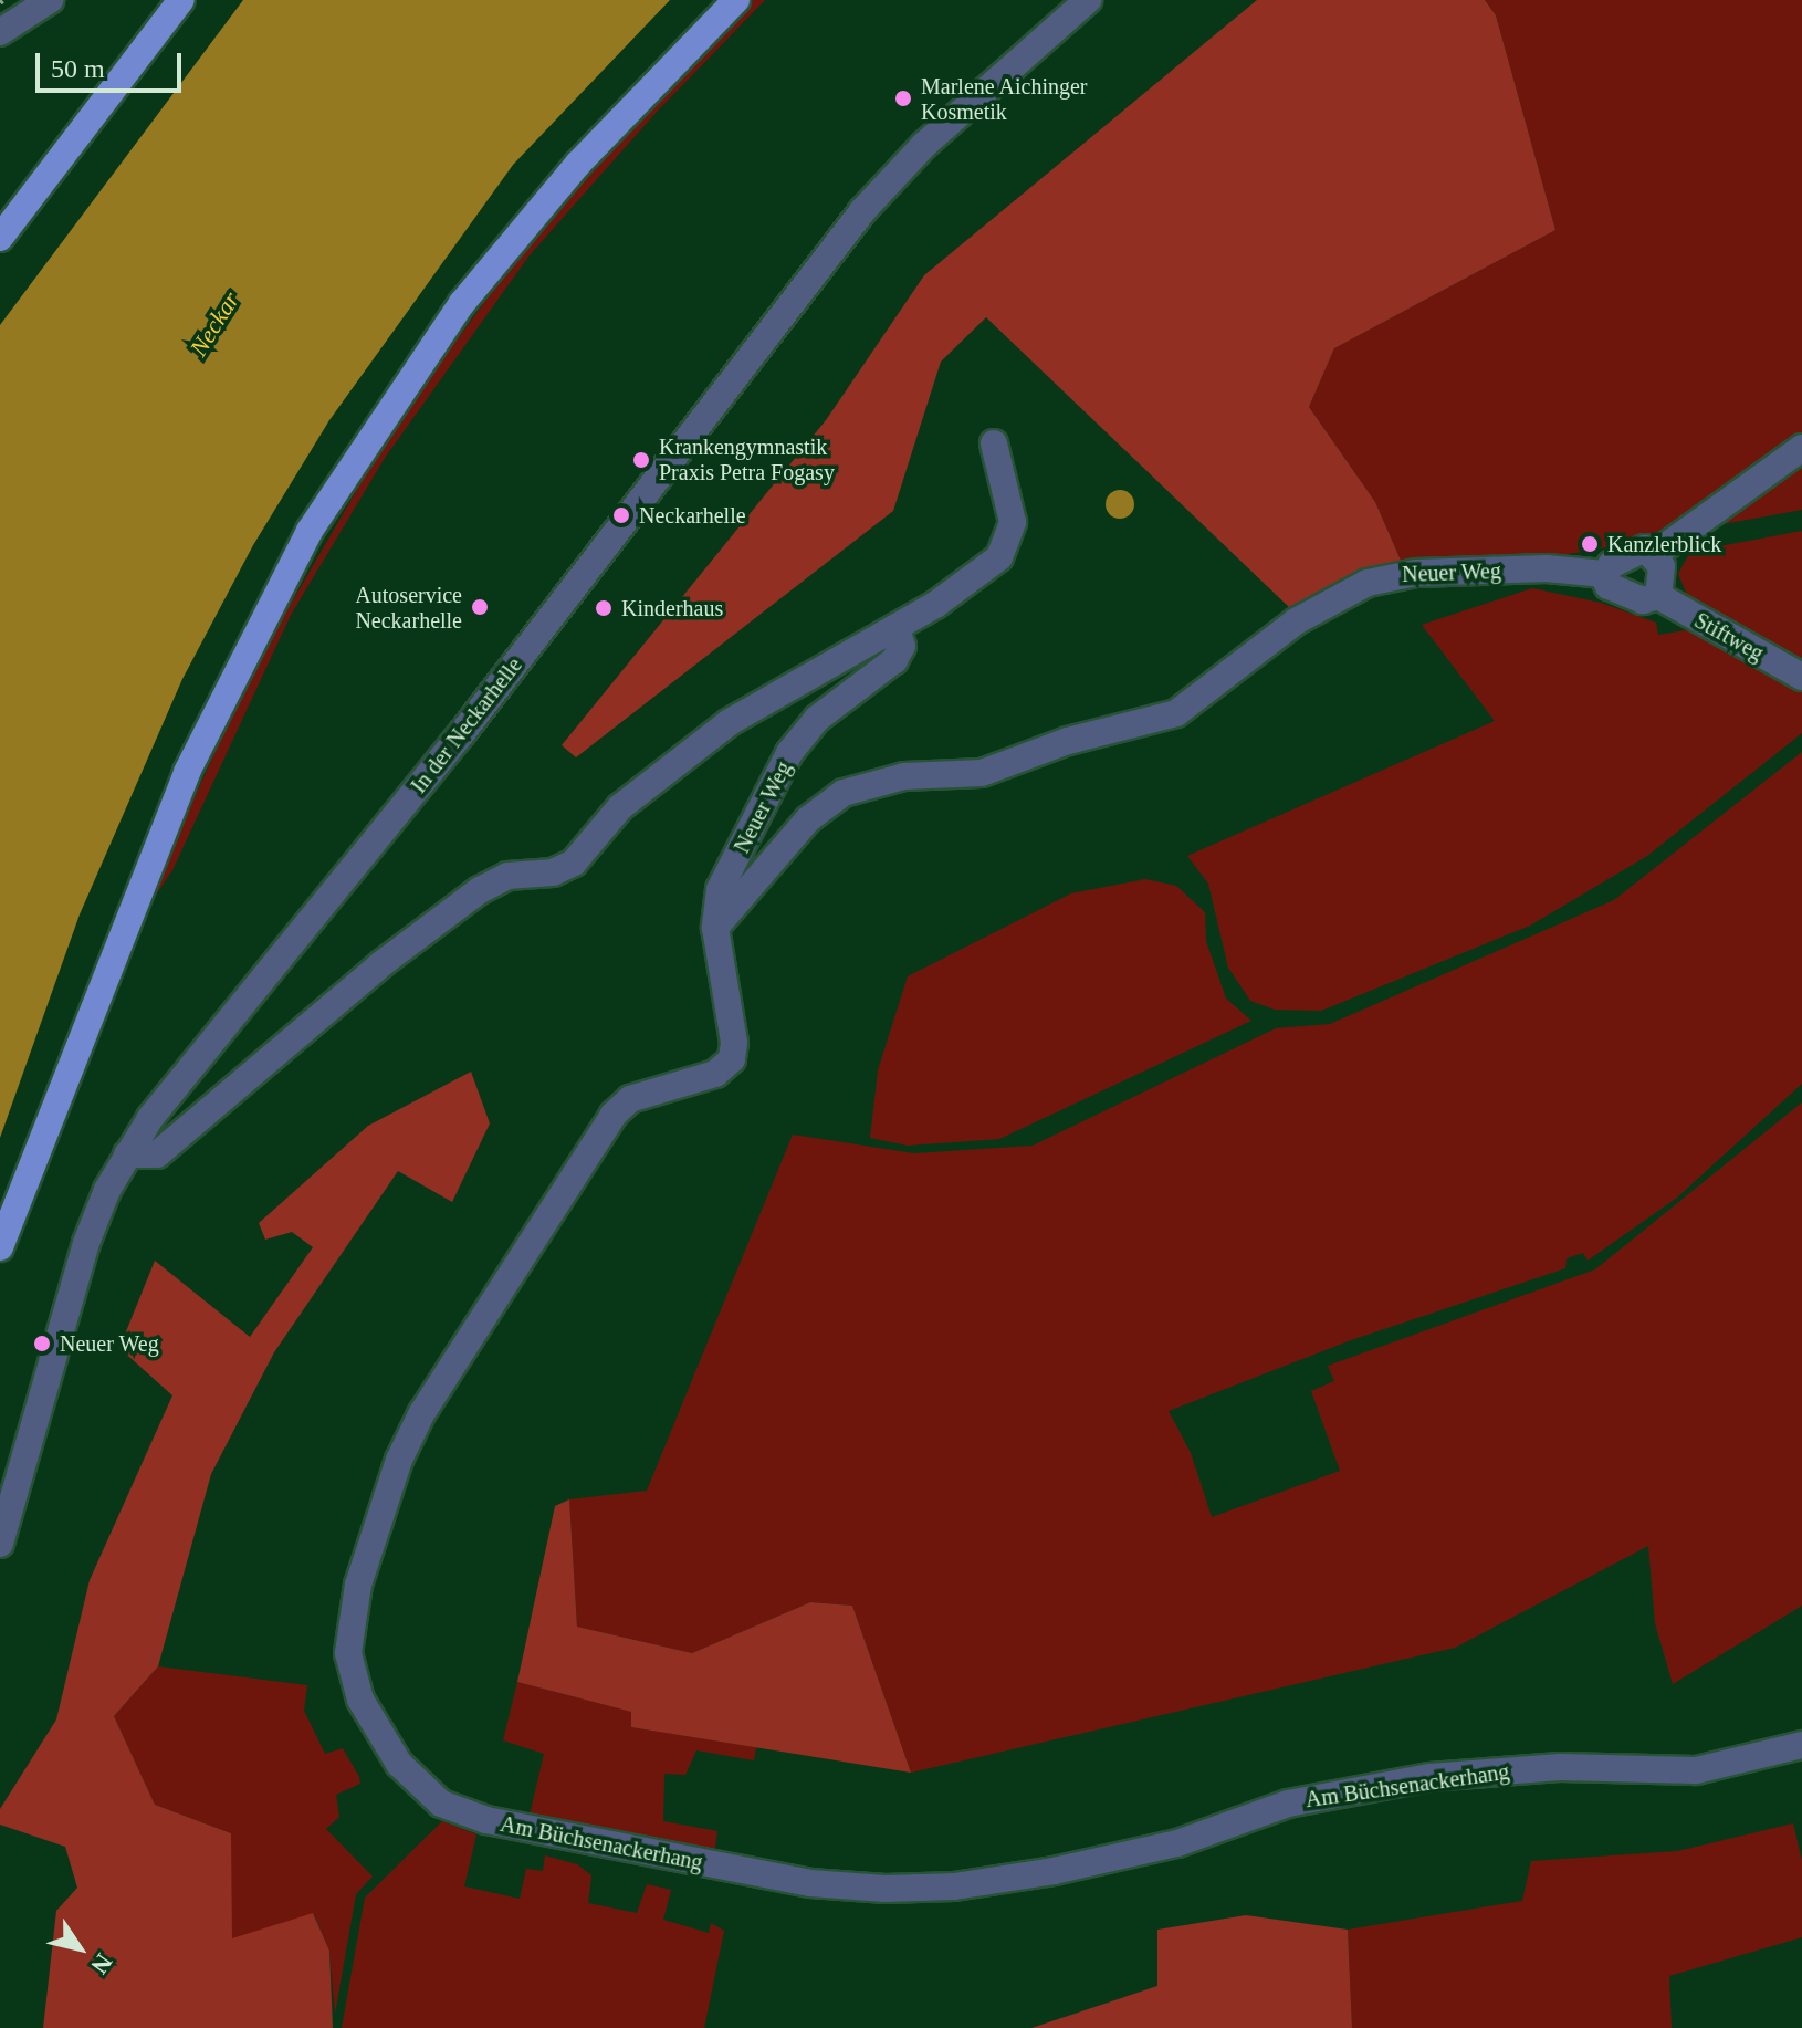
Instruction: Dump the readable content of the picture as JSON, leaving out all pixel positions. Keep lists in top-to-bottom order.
{
  "streets": {
    "street": [
      "Neuer Weg",
      "Stiftweg",
      "In der Neckarhelle",
      "Am Büchsenackerhang"
    ]
  },
  "crossings": [
    ["Neuer Weg", "Stiftweg"],
    ["Neuer Weg", "Am Büchsenackerhang"]
  ],
  "water": ["Neckar"],
  "places": [
    "Marlene Aichinger Kosmetik",
    "Krankengymnastik Praxis Petra Fogasy",
    "Neckarhelle",
    "Kanzlerblick",
    "Autoservice Neckarhelle",
    "Kinderhaus",
    "Neuer Weg"
  ],
  "scale_bar": "50 m",
  "north": "bottom right"
}
